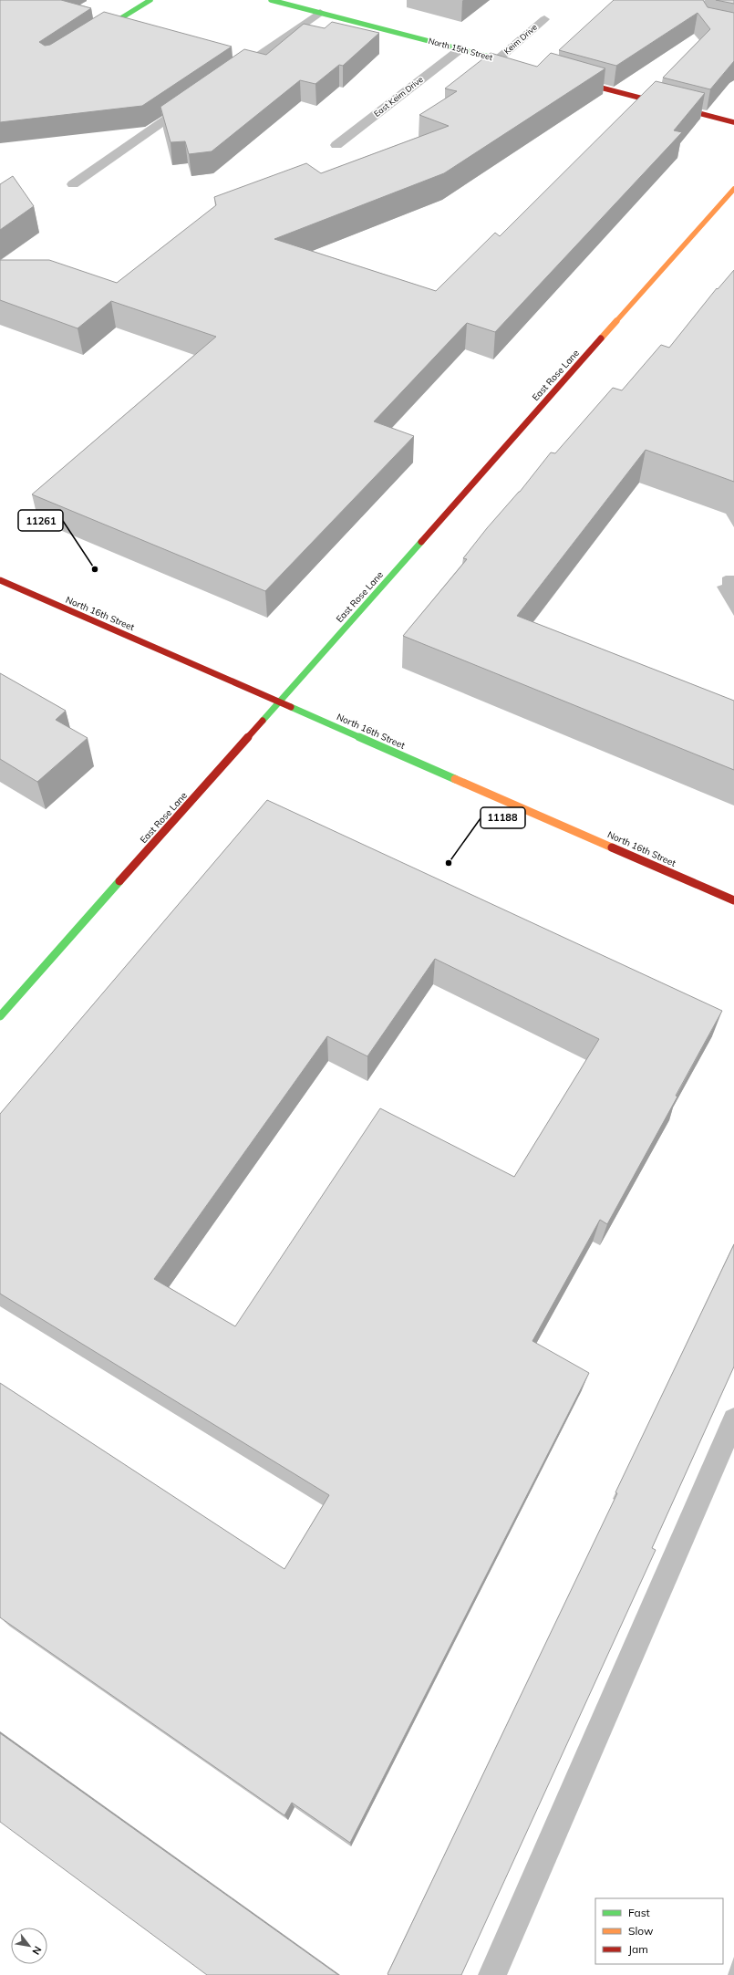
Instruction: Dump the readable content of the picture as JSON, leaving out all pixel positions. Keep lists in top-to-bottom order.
{
  "streets": {
    "street": [
      "Keim Drive",
      "North 15th Street",
      "East Keim Drive",
      "East Rose Lane",
      "North 16th Street"
    ]
  },
  "crossings": [
    ["Keim Drive", "North 15th Street"],
    ["North 15th Street", "East Keim Drive"],
    ["East Rose Lane", "North 16th Street"]
  ],
  "places": ["11261", "11188"],
  "legend": ["Fast", "Slow", "Jam"],
  "north": "bottom right"
}
